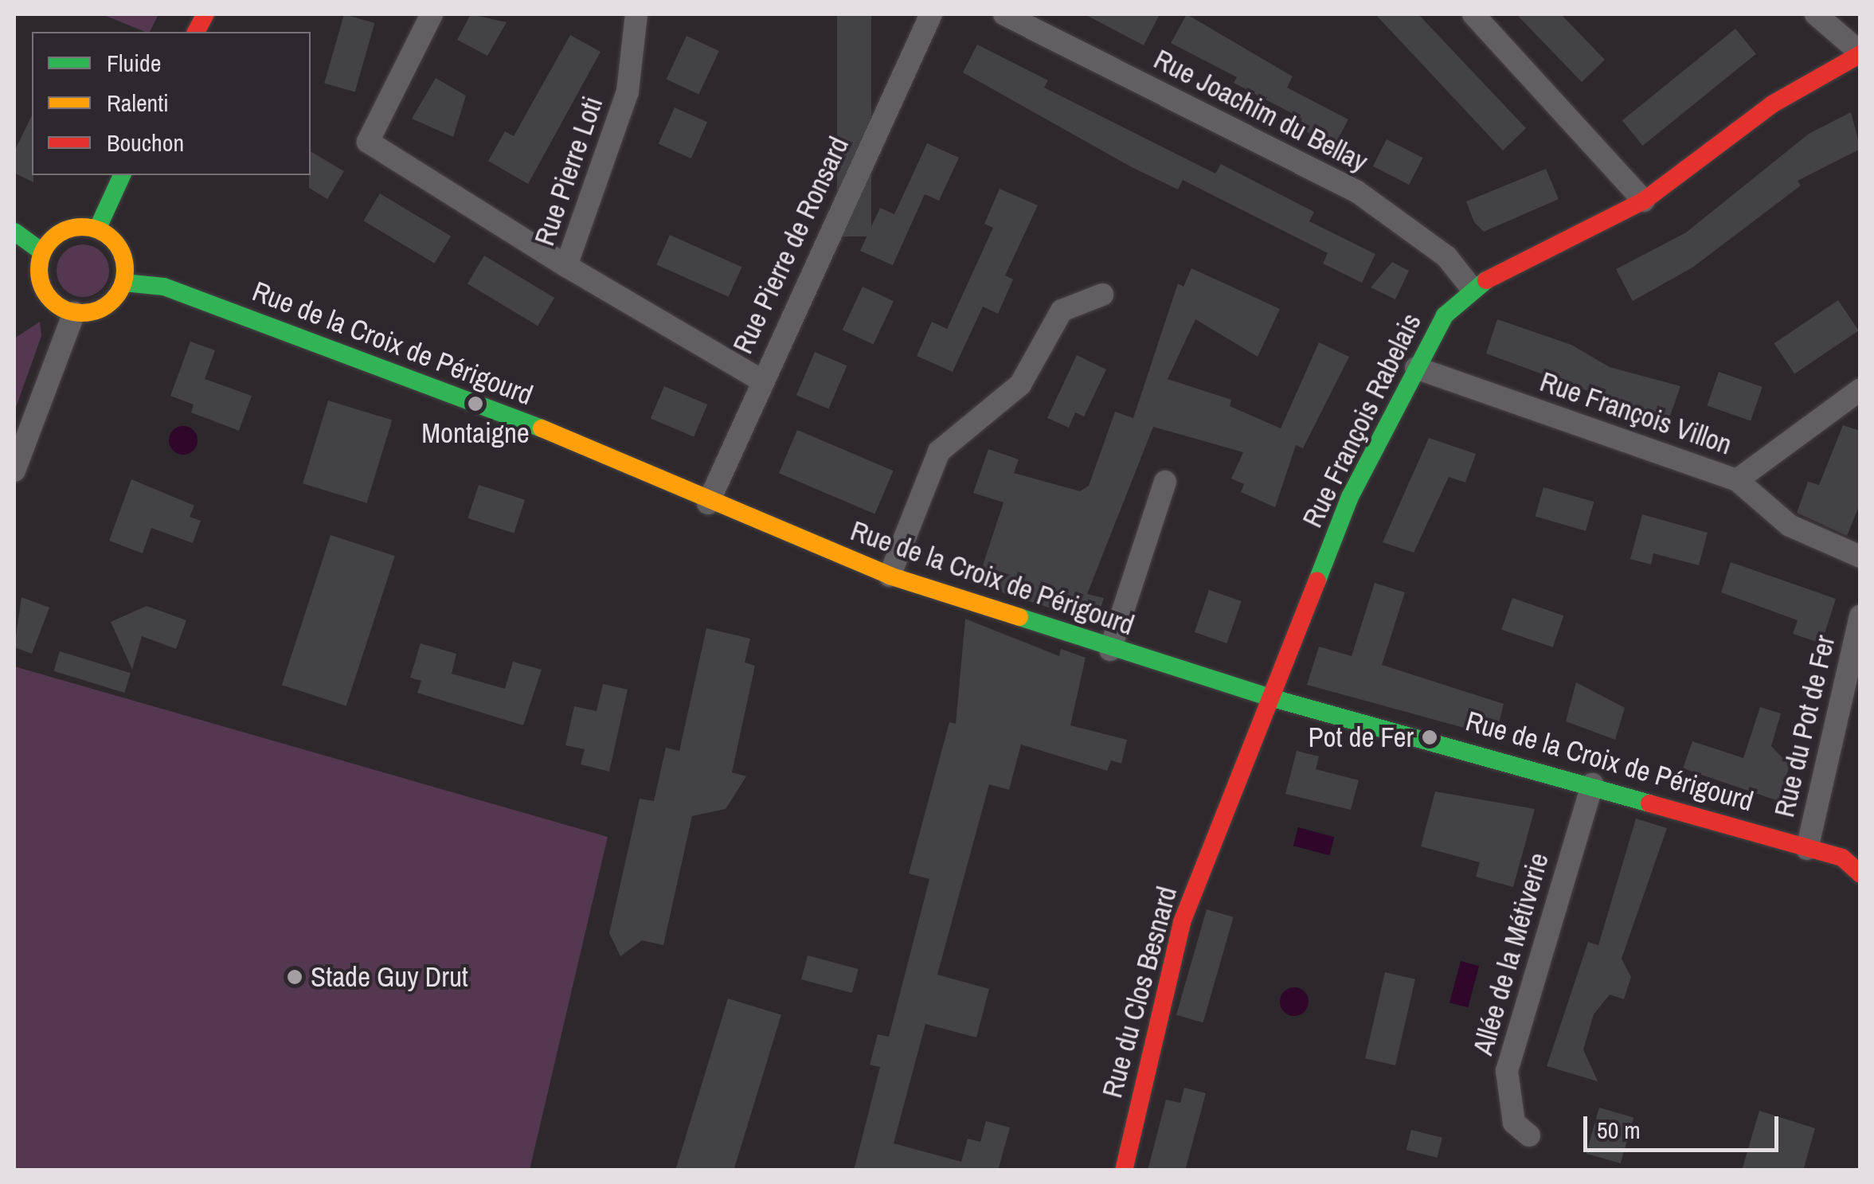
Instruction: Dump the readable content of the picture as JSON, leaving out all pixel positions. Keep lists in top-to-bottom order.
{
  "streets": {
    "street": [
      "Rue Joachim du Bellay",
      "Rue Pierre Loti",
      "Rue Pierre de Ronsard",
      "Rue de la Croix de Périgourd",
      "Rue François Villon",
      "Rue François Rabelais",
      "Rue du Pot de Fer",
      "Allée de la Métiverie",
      "Rue du Clos Besnard"
    ]
  },
  "crossings": [
    ["Rue Joachim du Bellay", "Rue François Rabelais"],
    ["Rue Pierre Loti", "Rue Pierre de Ronsard"],
    ["Rue Pierre de Ronsard", "Rue de la Croix de Périgourd"],
    ["Rue de la Croix de Périgourd", "Rue François Rabelais"],
    ["Rue de la Croix de Périgourd", "Rue du Pot de Fer"],
    ["Rue de la Croix de Périgourd", "Allée de la Métiverie"],
    ["Rue de la Croix de Périgourd", "Rue du Clos Besnard"],
    ["Rue François Villon", "Rue François Rabelais"],
    ["Rue François Rabelais", "Rue du Clos Besnard"]
  ],
  "places": ["Montaigne", "Pot de Fer", "Stade Guy Drut"],
  "legend": ["Fluide", "Ralenti", "Bouchon"],
  "scale_bar": "50 m"
}
